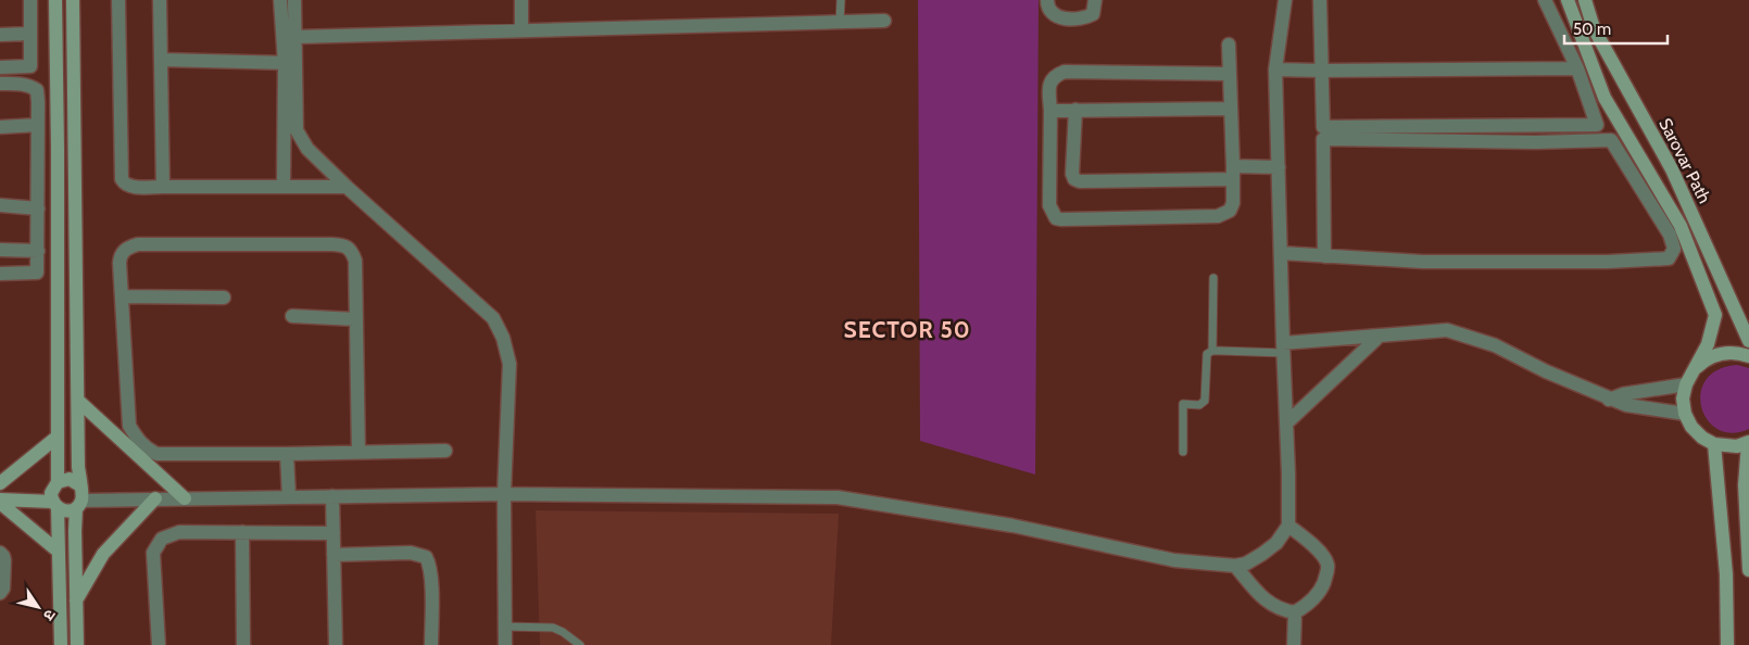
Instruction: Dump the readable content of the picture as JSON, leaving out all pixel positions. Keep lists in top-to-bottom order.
{
  "streets": {
    "main road": ["Sarovar Path"]
  },
  "districts": ["SECTOR 50"],
  "scale_bar": "50 m",
  "north": "bottom right"
}
